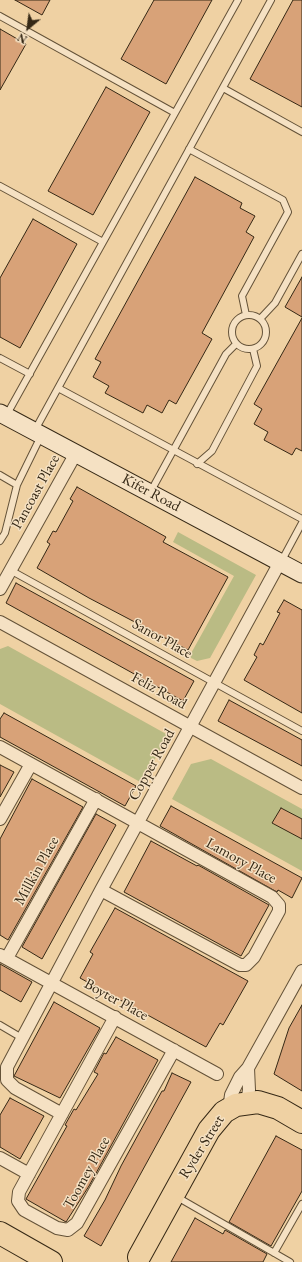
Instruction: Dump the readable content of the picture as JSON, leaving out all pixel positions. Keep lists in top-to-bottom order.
{
  "streets": {
    "highway": ["Ryder Street"],
    "main road": ["Kifer Road"],
    "street": [
      "Pancoast Place",
      "Feliz Road",
      "Copper Road",
      "Lamory Place",
      "Millkin Place",
      "Boyter Place",
      "Toomey Place"
    ],
    "lane": ["Sanor Place"]
  },
  "crossings": [
    ["Pancoast Place", "Kifer Road"],
    ["Pancoast Place", "Sanor Place"],
    ["Kifer Road", "Copper Road"],
    ["Sanor Place", "Copper Road"],
    ["Feliz Road", "Copper Road"],
    ["Copper Road", "Lamory Place"],
    ["Copper Road", "Boyter Place"],
    ["Copper Road", "Toomey Place"],
    ["Lamory Place", "Millkin Place"],
    ["Millkin Place", "Boyter Place"],
    ["Boyter Place", "Toomey Place"]
  ],
  "north": "bottom left"
}
